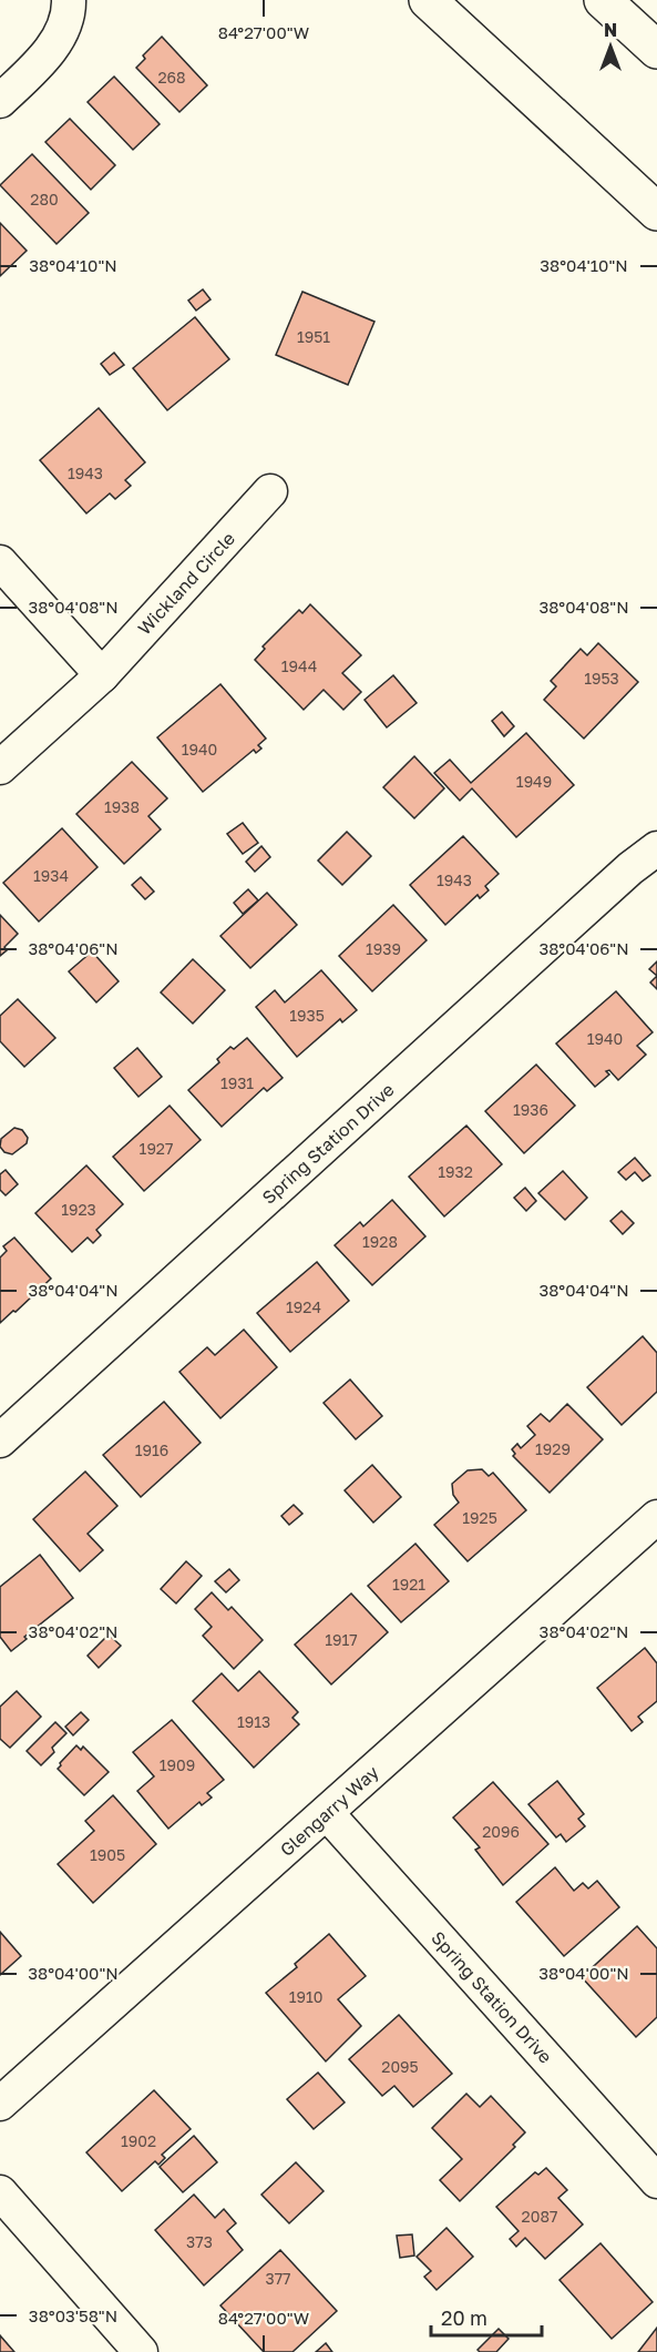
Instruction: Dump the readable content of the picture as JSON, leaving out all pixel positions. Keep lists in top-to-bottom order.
{
  "streets": {
    "street": ["Wickland Circle", "Spring Station Drive", "Glengarry Way"]
  },
  "crossings": [
    ["Spring Station Drive", "Glengarry Way"]
  ],
  "house_numbers": [
    "268",
    "280",
    "1951",
    "1943",
    "1944",
    "1953",
    "1940",
    "1949",
    "1938",
    "1934",
    "1943",
    "1939",
    "1935",
    "1940",
    "1931",
    "1936",
    "1927",
    "1932",
    "1923",
    "1928",
    "1924",
    "1929",
    "1916",
    "1925",
    "1921",
    "1917",
    "1913",
    "1909",
    "2096",
    "1905",
    "1910",
    "2095",
    "1902",
    "2087",
    "373",
    "377"
  ],
  "scale_bar": "20 m",
  "north": "top",
  "coordinates": [
    "84°27'00\"W",
    "38°04'10\"N",
    "38°04'08\"N",
    "38°04'06\"N",
    "38°04'04\"N",
    "38°04'02\"N",
    "38°04'00\"N",
    "38°03'58\"N"
  ]
}
